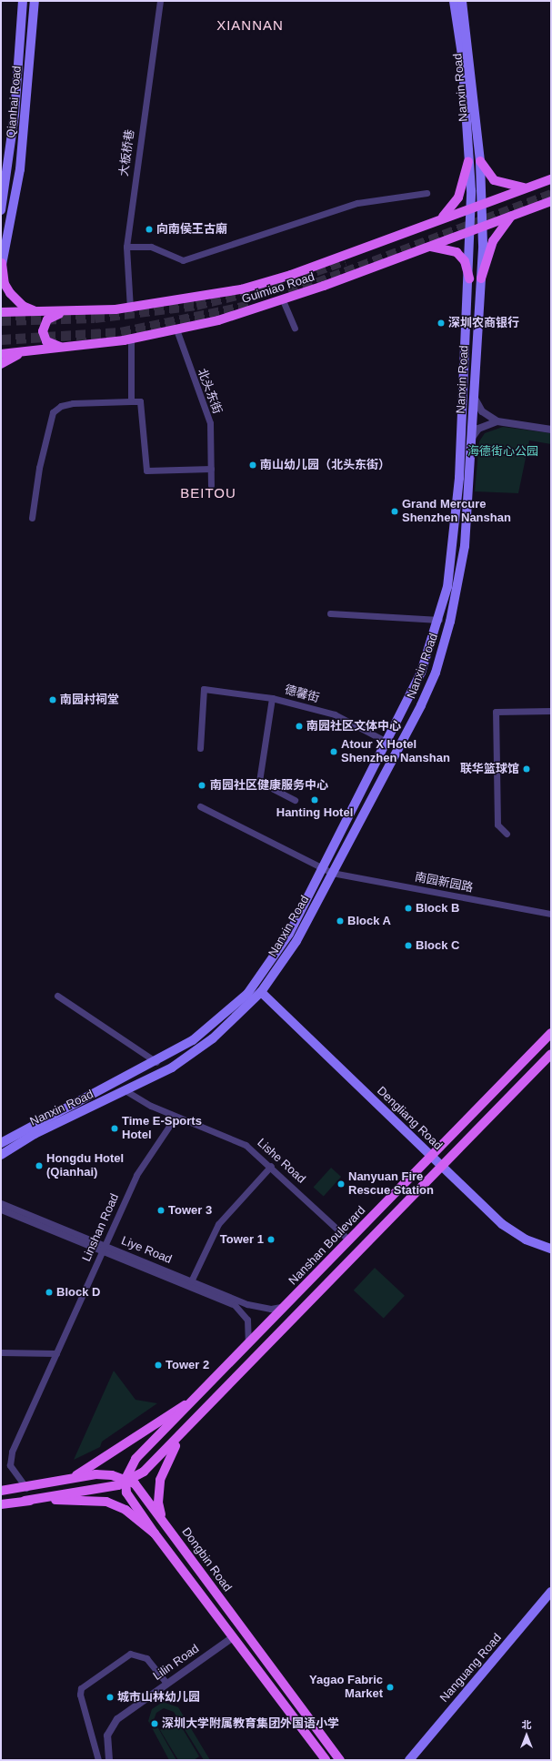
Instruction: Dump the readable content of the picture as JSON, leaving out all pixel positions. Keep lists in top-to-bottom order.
{
  "streets": {
    "main road": [
      "Nanxin Road",
      "Qianhai Road",
      "Guimiao Road",
      "Dengliang Road",
      "Nanshan Boulevard",
      "Dongbin Road",
      "Nanguang Road"
    ],
    "street": [
      "大板桥巷",
      "北头东街",
      "德馨街",
      "南园新园路",
      "Lishe Road",
      "Linshan Road",
      "Liye Road",
      "Lilin Road"
    ]
  },
  "crossings": [
    ["Nanxin Road", "Guimiao Road"],
    ["Nanxin Road", "德馨街"],
    ["Nanxin Road", "南园新园路"],
    ["Nanxin Road", "Dengliang Road"],
    ["Nanxin Road", "Lishe Road"],
    ["大板桥巷", "Guimiao Road"],
    ["Guimiao Road", "北头东街"],
    ["Dengliang Road", "Nanshan Boulevard"],
    ["Lishe Road", "Linshan Road"],
    ["Lishe Road", "Nanshan Boulevard"],
    ["Linshan Road", "Liye Road"],
    ["Nanshan Boulevard", "Liye Road"],
    ["Nanshan Boulevard", "Dongbin Road"]
  ],
  "districts": ["XIANNAN", "BEITOU"],
  "parks": ["海德街心公园"],
  "places": [
    "向南侯王古廟",
    "深圳农商银行",
    "南山幼儿园（北头东街）",
    "Grand Mercure Shenzhen Nanshan",
    "南园村祠堂",
    "南园社区文体中心",
    "Atour X Hotel Shenzhen Nanshan",
    "联华篮球馆",
    "南园社区健康服务中心",
    "Hanting Hotel",
    "Block B",
    "Block A",
    "Block C",
    "Time E-Sports Hotel",
    "Hongdu Hotel (Qianhai)",
    "Nanyuan Fire Rescue Station",
    "Tower 3",
    "Tower 1",
    "Block D",
    "Tower 2",
    "Yagao Fabric Market",
    "城市山林幼儿园",
    "深圳大学附属教育集团外国语小学"
  ],
  "north": "top"
}
